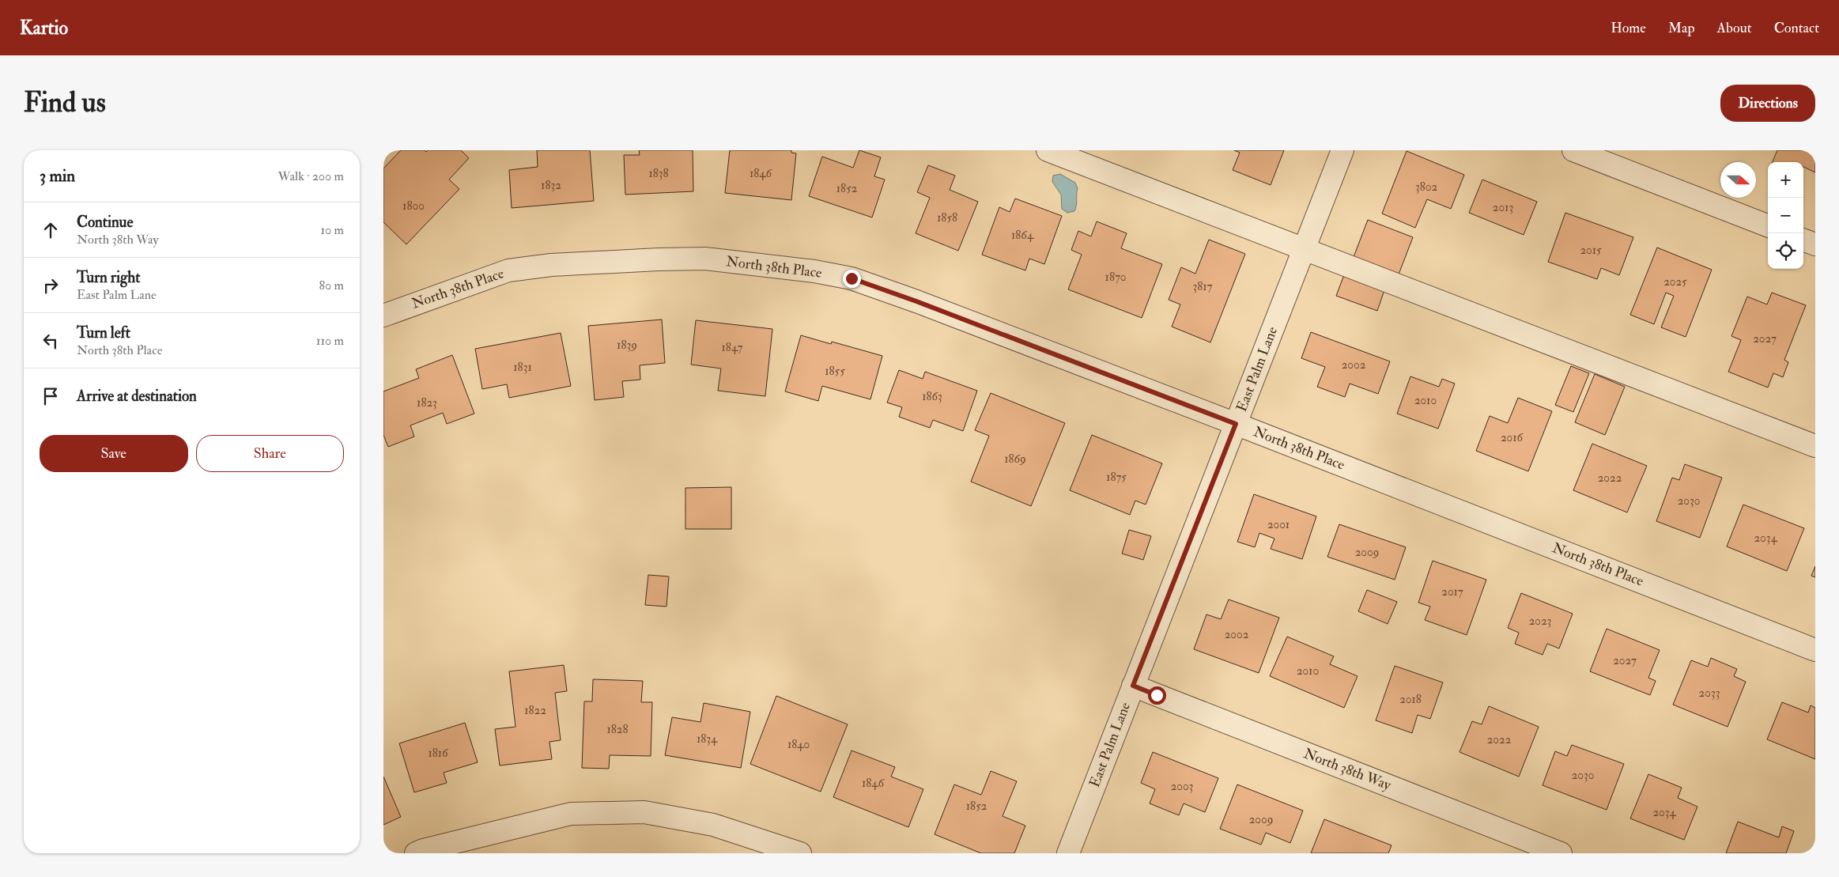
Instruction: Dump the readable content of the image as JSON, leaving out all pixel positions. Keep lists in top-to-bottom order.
{
  "streets": {
    "street": ["North 38th Place", "East Palm Lane", "North 38th Way"]
  },
  "crossings": [
    ["North 38th Place", "East Palm Lane"],
    ["East Palm Lane", "North 38th Way"]
  ],
  "house_numbers": [
    "1838",
    "1846",
    "1832",
    "3802",
    "1852",
    "1800",
    "2013",
    "1858",
    "1864",
    "2015",
    "1870",
    "2025",
    "3817",
    "2027",
    "1839",
    "1847",
    "2002",
    "1831",
    "1855",
    "1863",
    "2010",
    "1823",
    "2016",
    "1869",
    "1875",
    "2022",
    "2030",
    "2001",
    "2034",
    "2009",
    "2017",
    "2023",
    "2002",
    "2027",
    "2010",
    "2033",
    "2018",
    "1822",
    "1828",
    "1834",
    "2022",
    "1840",
    "1816",
    "2030",
    "1846",
    "2003",
    "1852",
    "2034",
    "2009"
  ],
  "north": "right",
  "page": {
    "header": "Kartio",
    "nav": [
      "Home",
      "Map",
      "About",
      "Contact"
    ],
    "buttons": [
      "Directions",
      ["Save", "Share"]
    ],
    "title": "Find us",
    "heading": ["3 min", "Walk · 200 m"],
    "map_buttons": ["+", "−"],
    "list": [
      ["Continue", "North 38th Way", "10 m"],
      ["Turn right", "East Palm Lane", "80 m"],
      ["Turn left", "North 38th Place", "110 m"],
      "Arrive at destination"
    ]
  }
}
